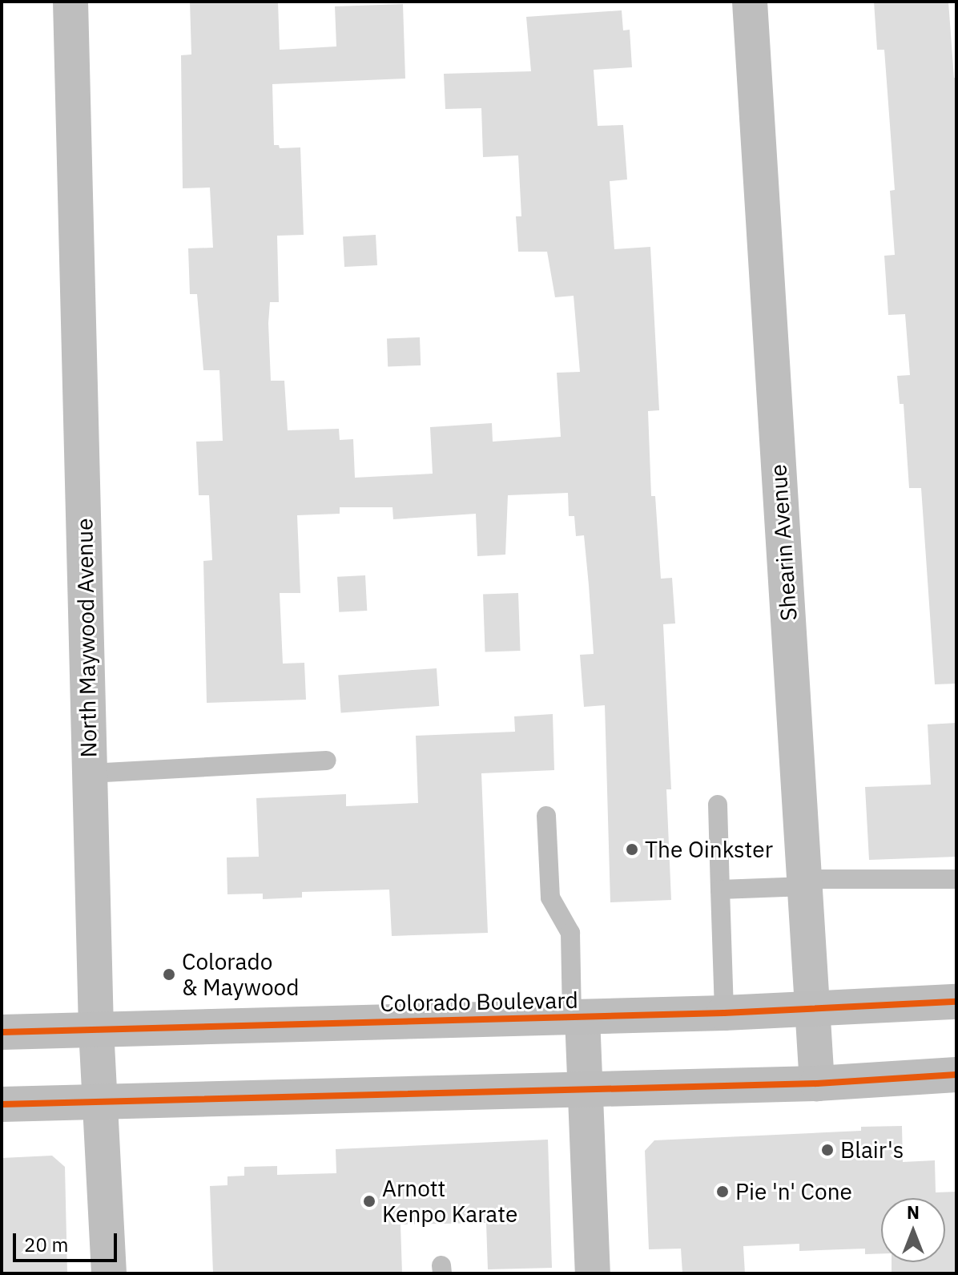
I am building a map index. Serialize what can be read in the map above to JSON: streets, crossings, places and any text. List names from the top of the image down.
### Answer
{
  "streets": {
    "main road": ["Colorado Boulevard"],
    "street": ["Shearin Avenue", "North Maywood Avenue"]
  },
  "crossings": [
    ["Shearin Avenue", "Colorado Boulevard"],
    ["North Maywood Avenue", "Colorado Boulevard"]
  ],
  "places": [
    "The Oinkster",
    "Colorado & Maywood",
    "Blair's",
    "Pie 'n' Cone",
    "Arnott Kenpo Karate"
  ],
  "scale_bar": "20 m",
  "north": "top"
}
